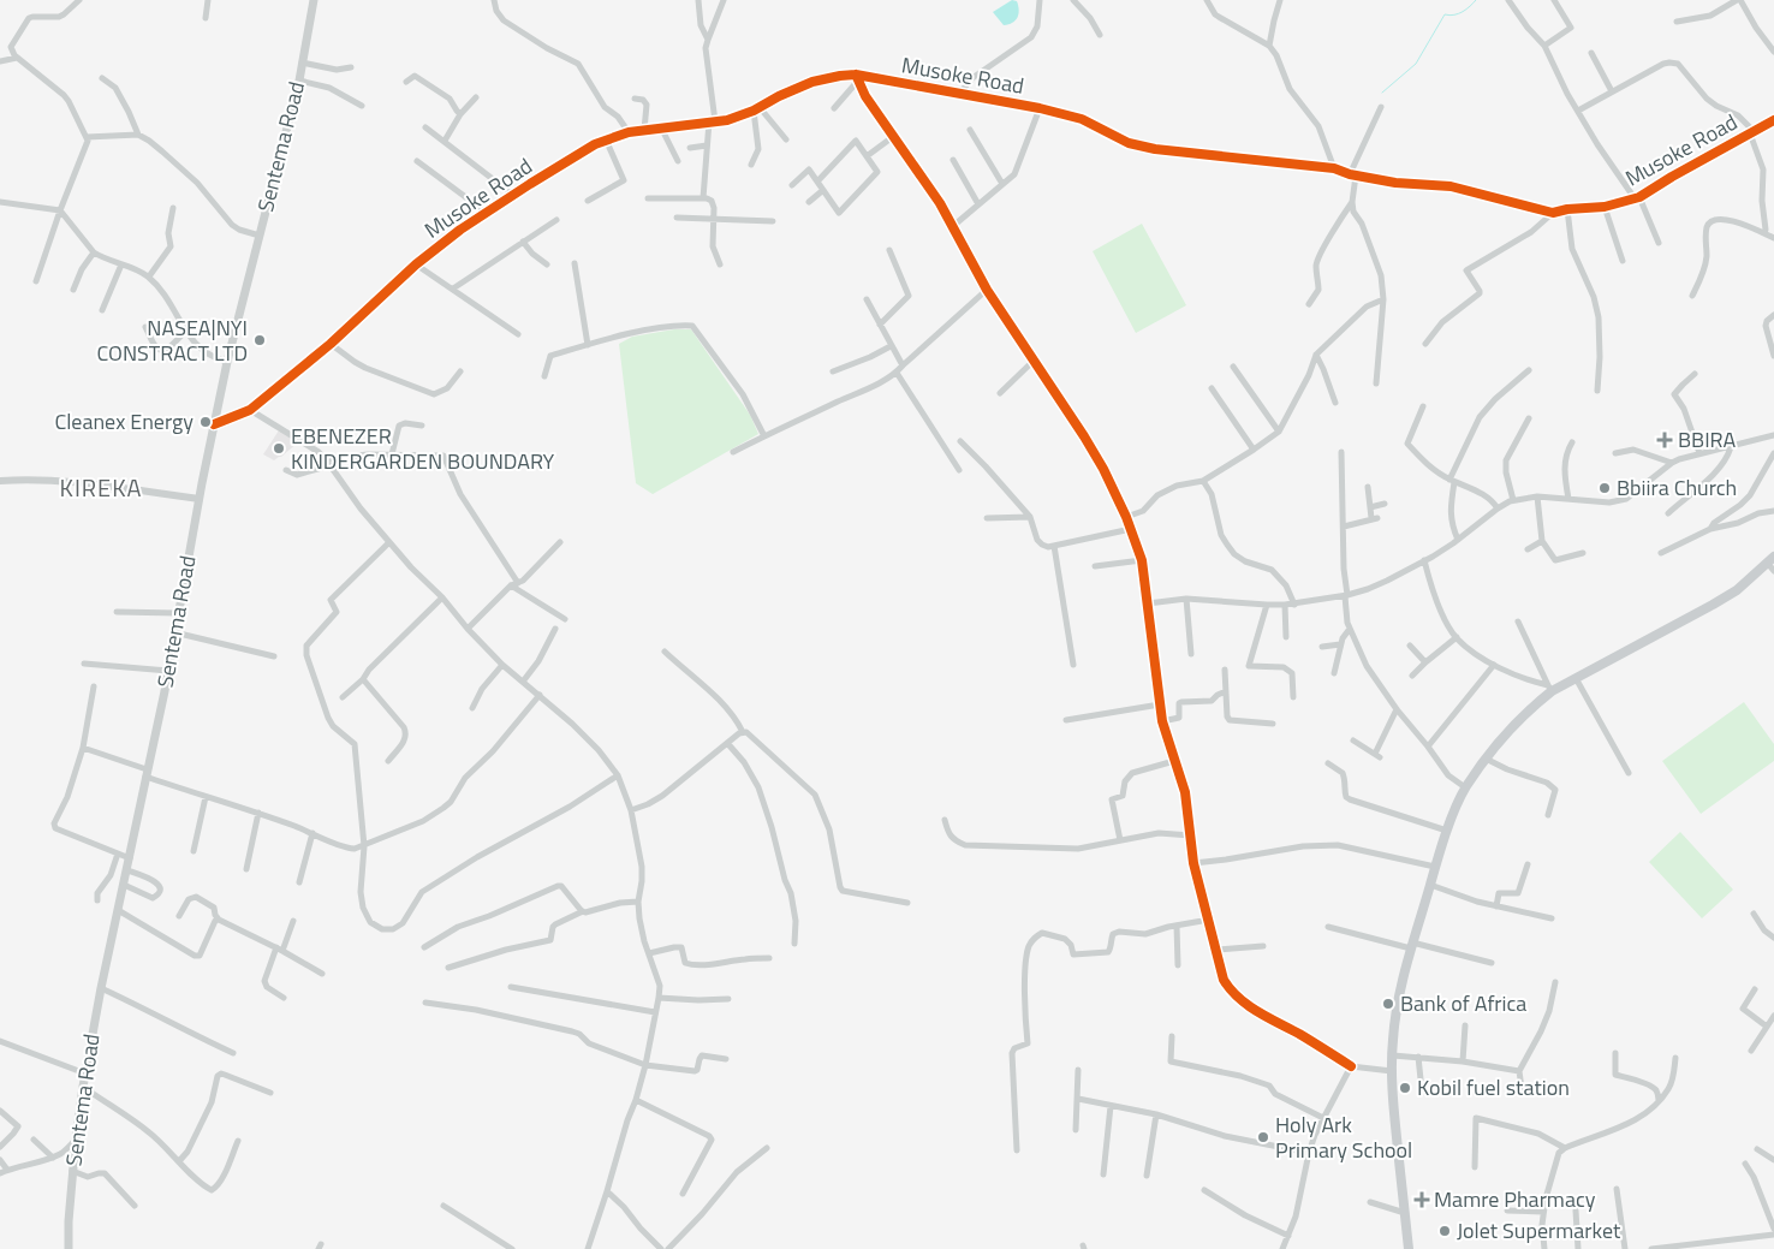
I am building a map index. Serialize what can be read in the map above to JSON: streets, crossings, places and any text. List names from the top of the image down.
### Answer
{
  "streets": {
    "main road": ["Sentema Road"],
    "street": ["Musoke Road"]
  },
  "crossings": [
    ["Musoke Road", "Sentema Road"]
  ],
  "districts": ["KIREKA"],
  "places": {
    "other": [
      "NASEA|NYI CONSTRACT LTD",
      "Cleanex Energy",
      "EBENEZER KINDERGARDEN BOUNDARY",
      "Bbiira Church",
      "Bank of Africa",
      "Kobil fuel station",
      "Holy Ark Primary School",
      "Jolet Supermarket"
    ],
    "health": ["BBIRA", "Mamre Pharmacy"]
  }
}
